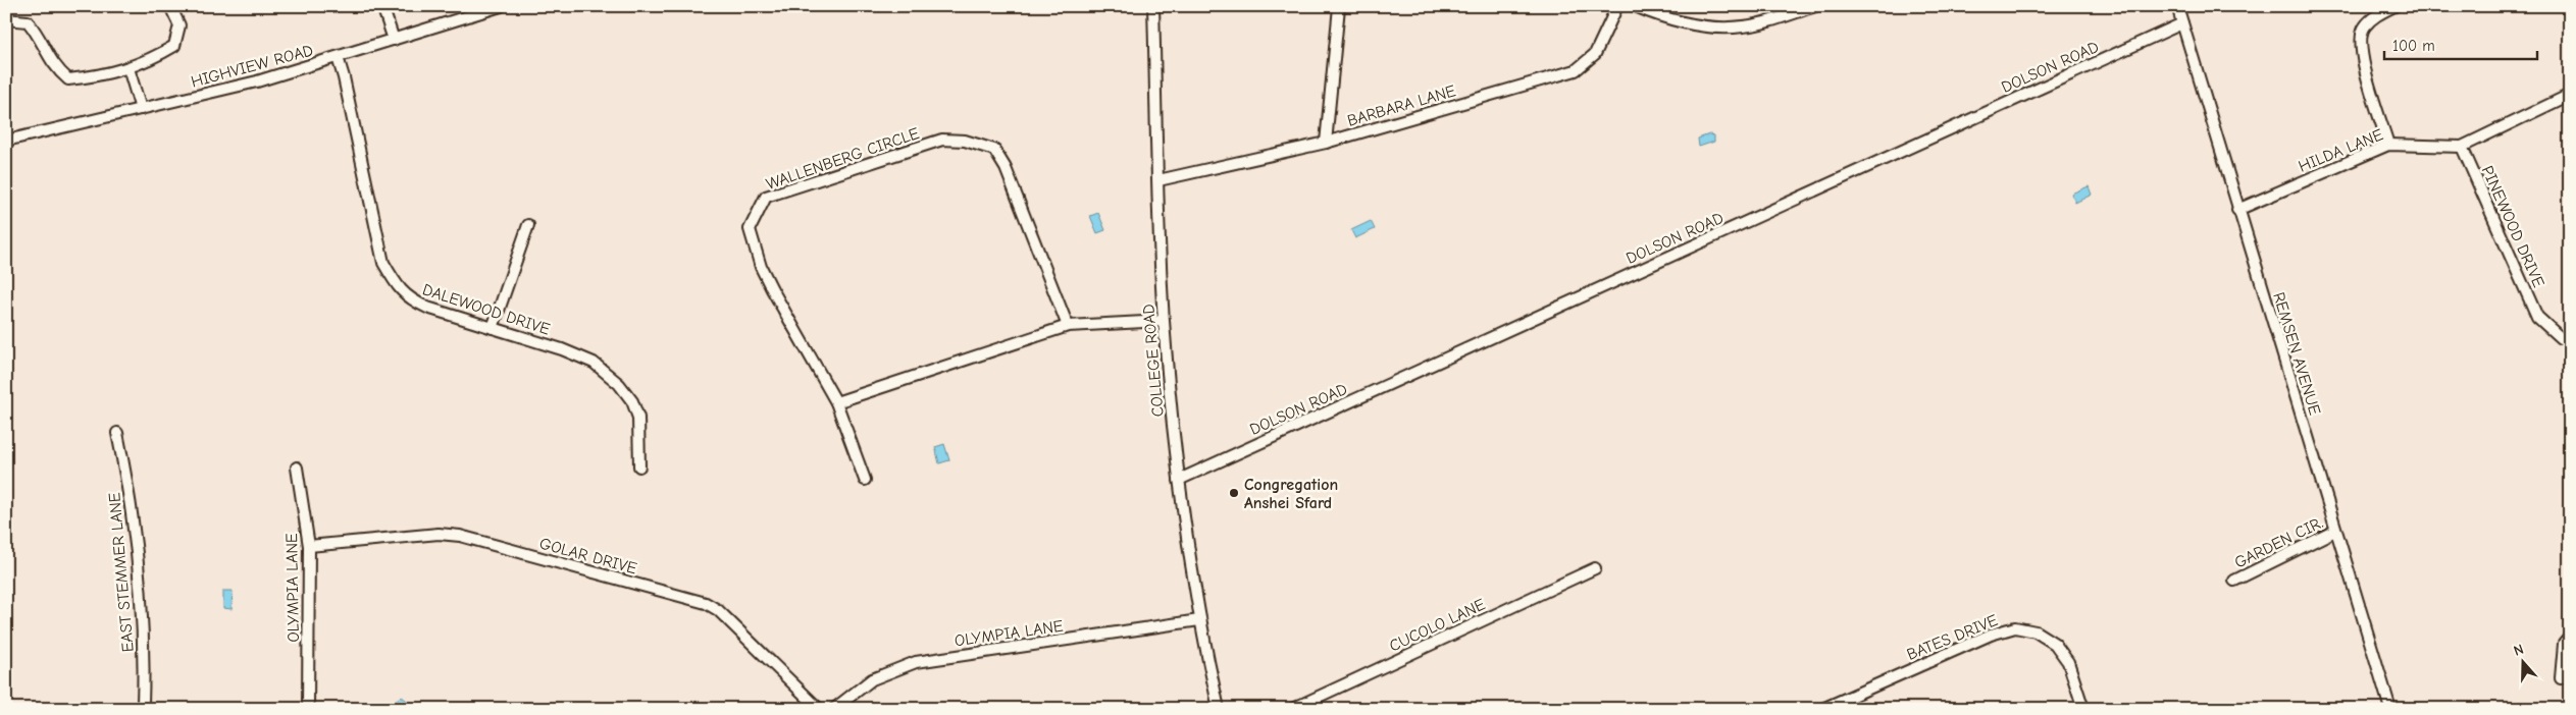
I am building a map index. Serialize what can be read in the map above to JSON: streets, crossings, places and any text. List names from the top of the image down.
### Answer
{
  "streets": {
    "street": [
      "HIGHVIEW ROAD",
      "DOLSON ROAD",
      "BARBARA LANE",
      "HILDA LANE",
      "WALLENBERG CIRCLE",
      "PINEWOOD DRIVE",
      "DALEWOOD DRIVE",
      "REMSEN AVENUE",
      "COLLEGE ROAD",
      "GARDEN CIR.",
      "GOLAR DRIVE",
      "EAST STEMMER LANE",
      "OLYMPIA LANE",
      "CUCOLO LANE",
      "BATES DRIVE"
    ]
  },
  "crossings": [
    ["HIGHVIEW ROAD", "DALEWOOD DRIVE"],
    ["DOLSON ROAD", "REMSEN AVENUE"],
    ["DOLSON ROAD", "COLLEGE ROAD"],
    ["BARBARA LANE", "COLLEGE ROAD"],
    ["HILDA LANE", "PINEWOOD DRIVE"],
    ["HILDA LANE", "REMSEN AVENUE"],
    ["REMSEN AVENUE", "GARDEN CIR."],
    ["COLLEGE ROAD", "OLYMPIA LANE"],
    ["GOLAR DRIVE", "OLYMPIA LANE"]
  ],
  "places": ["Congregation Anshei Sfard"],
  "scale_bar": "100 m",
  "north": "top"
}
